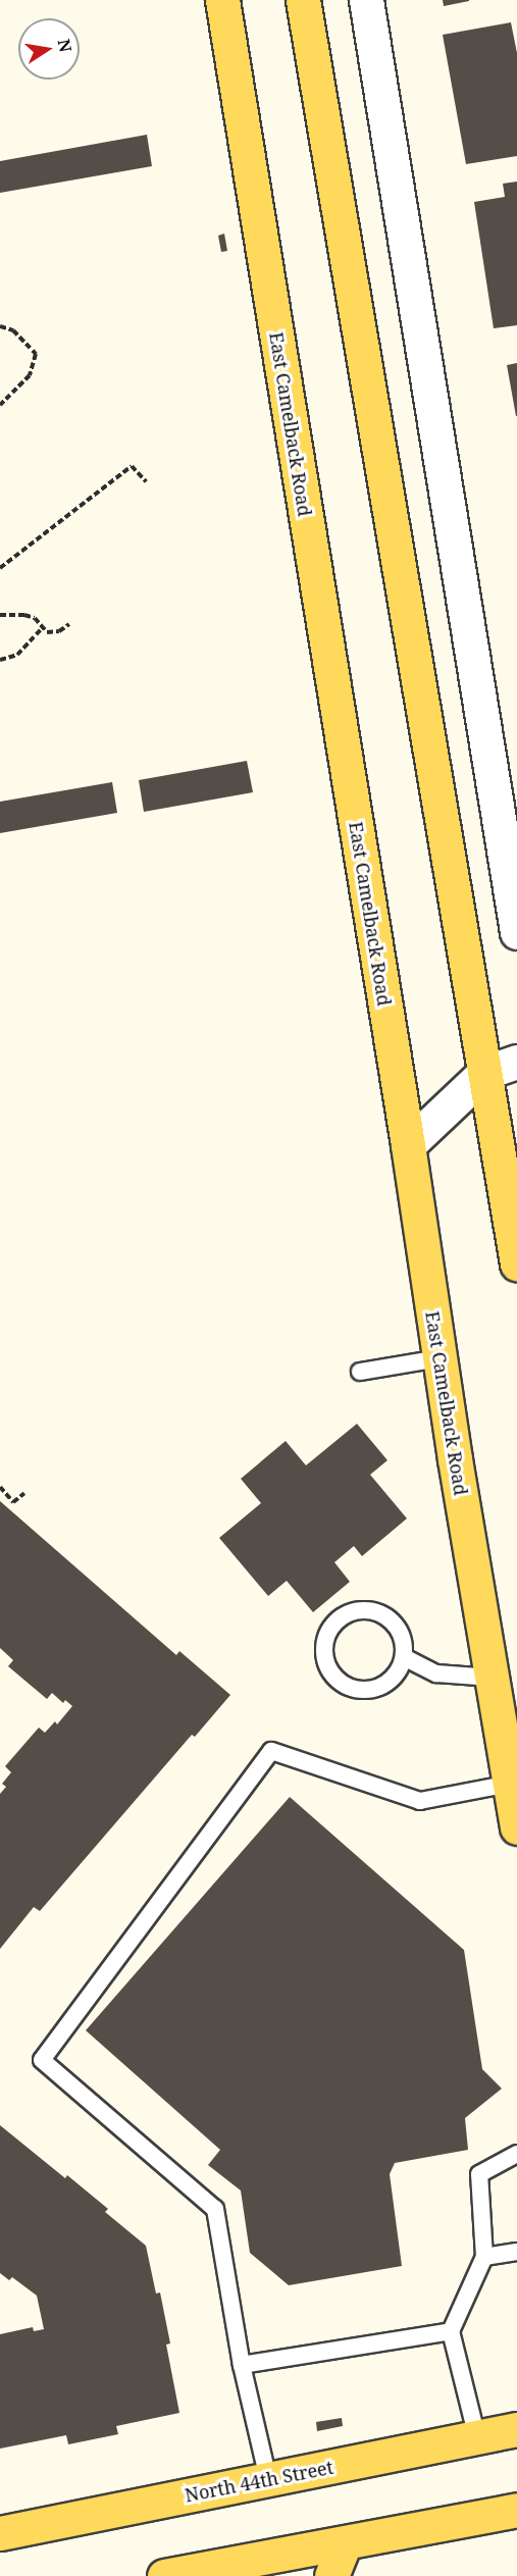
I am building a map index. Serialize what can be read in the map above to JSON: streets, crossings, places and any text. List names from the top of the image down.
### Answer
{
  "streets": {
    "main road": ["East Camelback Road", "North 44th Street"]
  },
  "north": "right"
}
